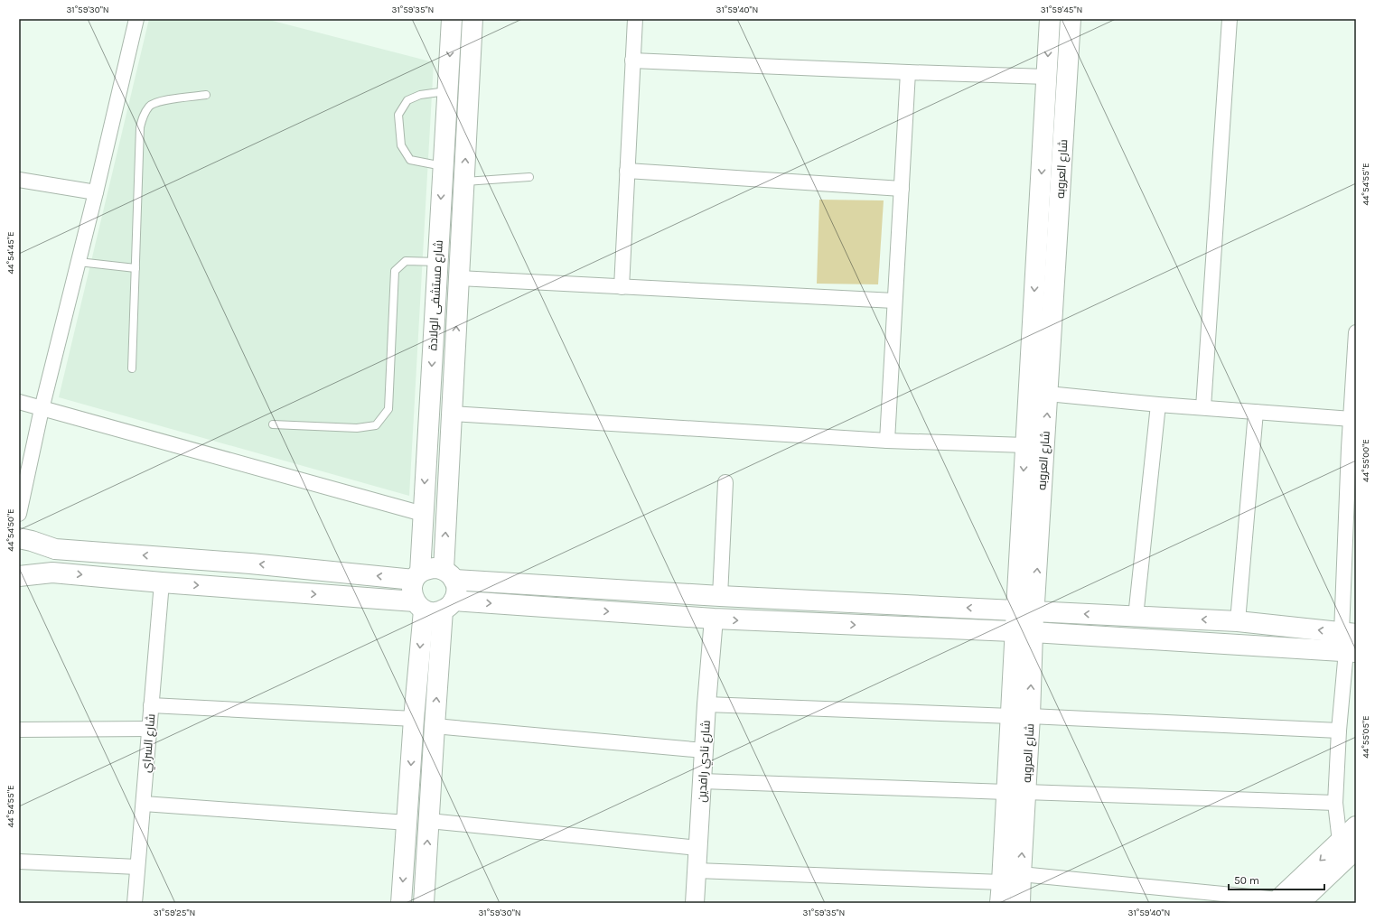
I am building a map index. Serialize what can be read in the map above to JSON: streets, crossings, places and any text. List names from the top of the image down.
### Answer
{
  "streets": {
    "main road": ["شارع العروبه", "شارع مستشفى الولادة"],
    "street": ["شارع السراي", "شارع نادي رافدين"]
  },
  "scale_bar": "50 m",
  "coordinates": [
    "31°59'30\"N",
    "31°59'35\"N",
    "31°59'40\"N",
    "31°59'45\"N",
    "44°54'55\"E",
    "44°54'45\"E",
    "44°55'00\"E",
    "44°54'50\"E",
    "44°55'05\"E",
    "31°59'25\"N"
  ]
}
